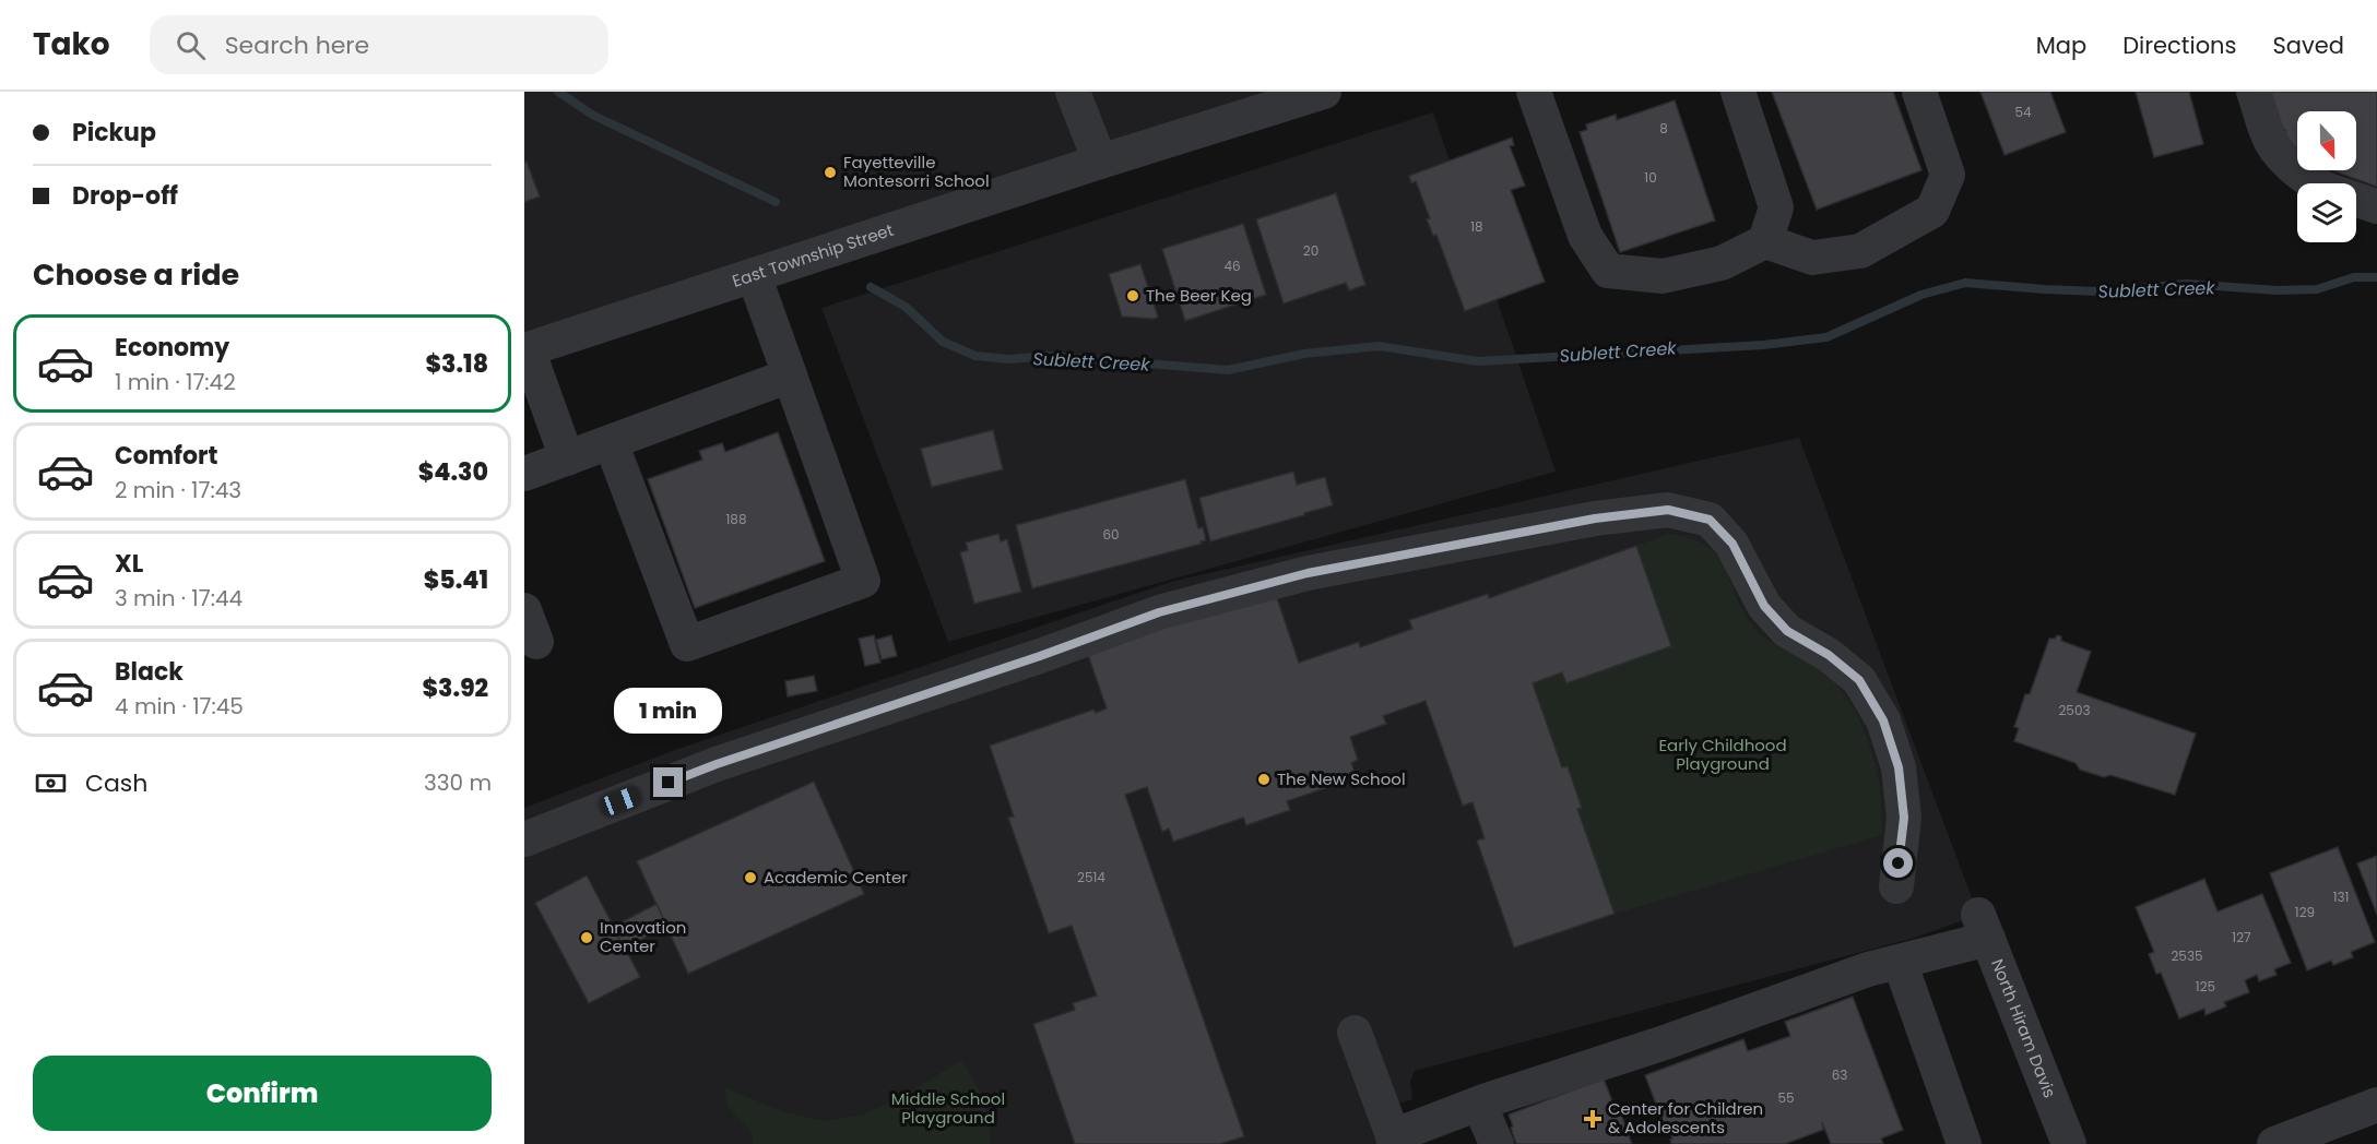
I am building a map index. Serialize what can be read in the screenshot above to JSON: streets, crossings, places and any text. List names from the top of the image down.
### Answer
{
  "streets": {
    "street": ["East Township Street", "North Hiram Davis"]
  },
  "water": ["Sublett Creek"],
  "parks": ["Early Childhood Playground", "Middle School Playground"],
  "places": {
    "other": [
      "Fayetteville Montesorri School",
      "The Beer Keg",
      "The New School",
      "Academic Center",
      "Innovation Center"
    ],
    "health": ["Center for Children & Adolescents"]
  },
  "house_numbers": [
    "54",
    "8",
    "10",
    "18",
    "20",
    "46",
    "188",
    "60",
    "2503",
    "2514",
    "131",
    "129",
    "127",
    "2535",
    "125",
    "63",
    "55"
  ],
  "north": "bottom",
  "page": {
    "header": "Tako",
    "search": "Search here",
    "nav": ["Map", "Directions", "Saved"],
    "banner": ["Pickup", "Drop-off"],
    "heading": "Choose a ride",
    "list": [
      {
        "name": "Economy",
        "note": "1 min · 17:42",
        "value": "$3.18"
      },
      {
        "name": "Comfort",
        "note": "2 min · 17:43",
        "value": "$4.30"
      },
      {
        "name": "XL",
        "note": "3 min · 17:44",
        "value": "$5.41"
      },
      {
        "name": "Black",
        "note": "4 min · 17:45",
        "value": "$3.92"
      }
    ],
    "bubble": "1 min",
    "pay": ["Cash", "330 m"],
    "buttons": "Confirm"
  }
}
